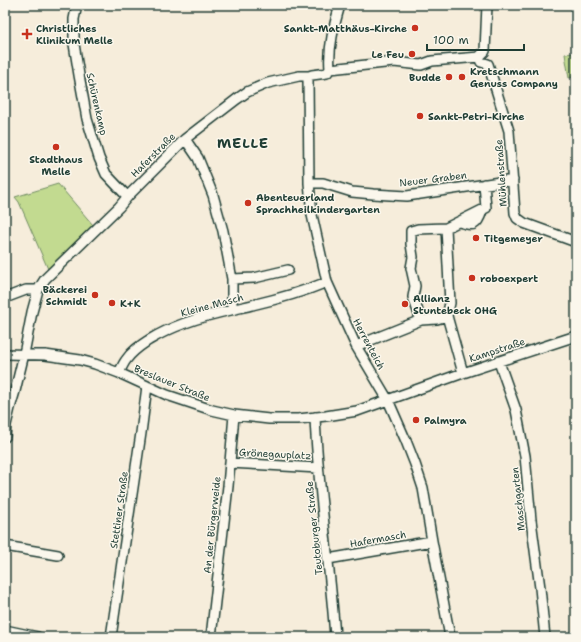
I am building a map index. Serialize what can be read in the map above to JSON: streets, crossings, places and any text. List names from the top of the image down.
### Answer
{
  "streets": {
    "street": [
      "Schürenkamp",
      "Haferstraße",
      "Mühlenstraße",
      "Neuer Graben",
      "Kleine Masch",
      "Herrenteich",
      "Kampstraße",
      "Breslauer Straße",
      "Grönegauplatz",
      "Maschgarten",
      "Stettiner Straße",
      "An der Bürgerweide",
      "Teutoburger Straße",
      "Hafermasch"
    ]
  },
  "crossings": [
    ["Schürenkamp", "Haferstraße"],
    ["Haferstraße", "Herrenteich"],
    ["Haferstraße", "Breslauer Straße"],
    ["Mühlenstraße", "Neuer Graben"],
    ["Neuer Graben", "Herrenteich"],
    ["Kleine Masch", "Herrenteich"],
    ["Kleine Masch", "Breslauer Straße"],
    ["Herrenteich", "Breslauer Straße"],
    ["Herrenteich", "Hafermasch"],
    ["Kampstraße", "Breslauer Straße"],
    ["Kampstraße", "Maschgarten"],
    ["Breslauer Straße", "Stettiner Straße"],
    ["Breslauer Straße", "An der Bürgerweide"],
    ["Breslauer Straße", "Teutoburger Straße"],
    ["Grönegauplatz", "An der Bürgerweide"],
    ["Grönegauplatz", "Teutoburger Straße"],
    ["Teutoburger Straße", "Hafermasch"]
  ],
  "districts": ["MELLE"],
  "places": {
    "other": [
      "Sankt-Matthäus-Kirche",
      "Le Feu",
      "Budde",
      "Kretschmann Genuss Company",
      "Sankt-Petri-Kirche",
      "Stadthaus Melle",
      "Abenteuerland Sprachheilkindergarten",
      "Titgemeyer",
      "roboexpert",
      "Bäckerei Schmidt",
      "K+K",
      "Allianz Stuntebeck OHG",
      "Palmyra"
    ],
    "health": ["Christliches Klinikum Melle"]
  },
  "scale_bar": "100 m"
}
